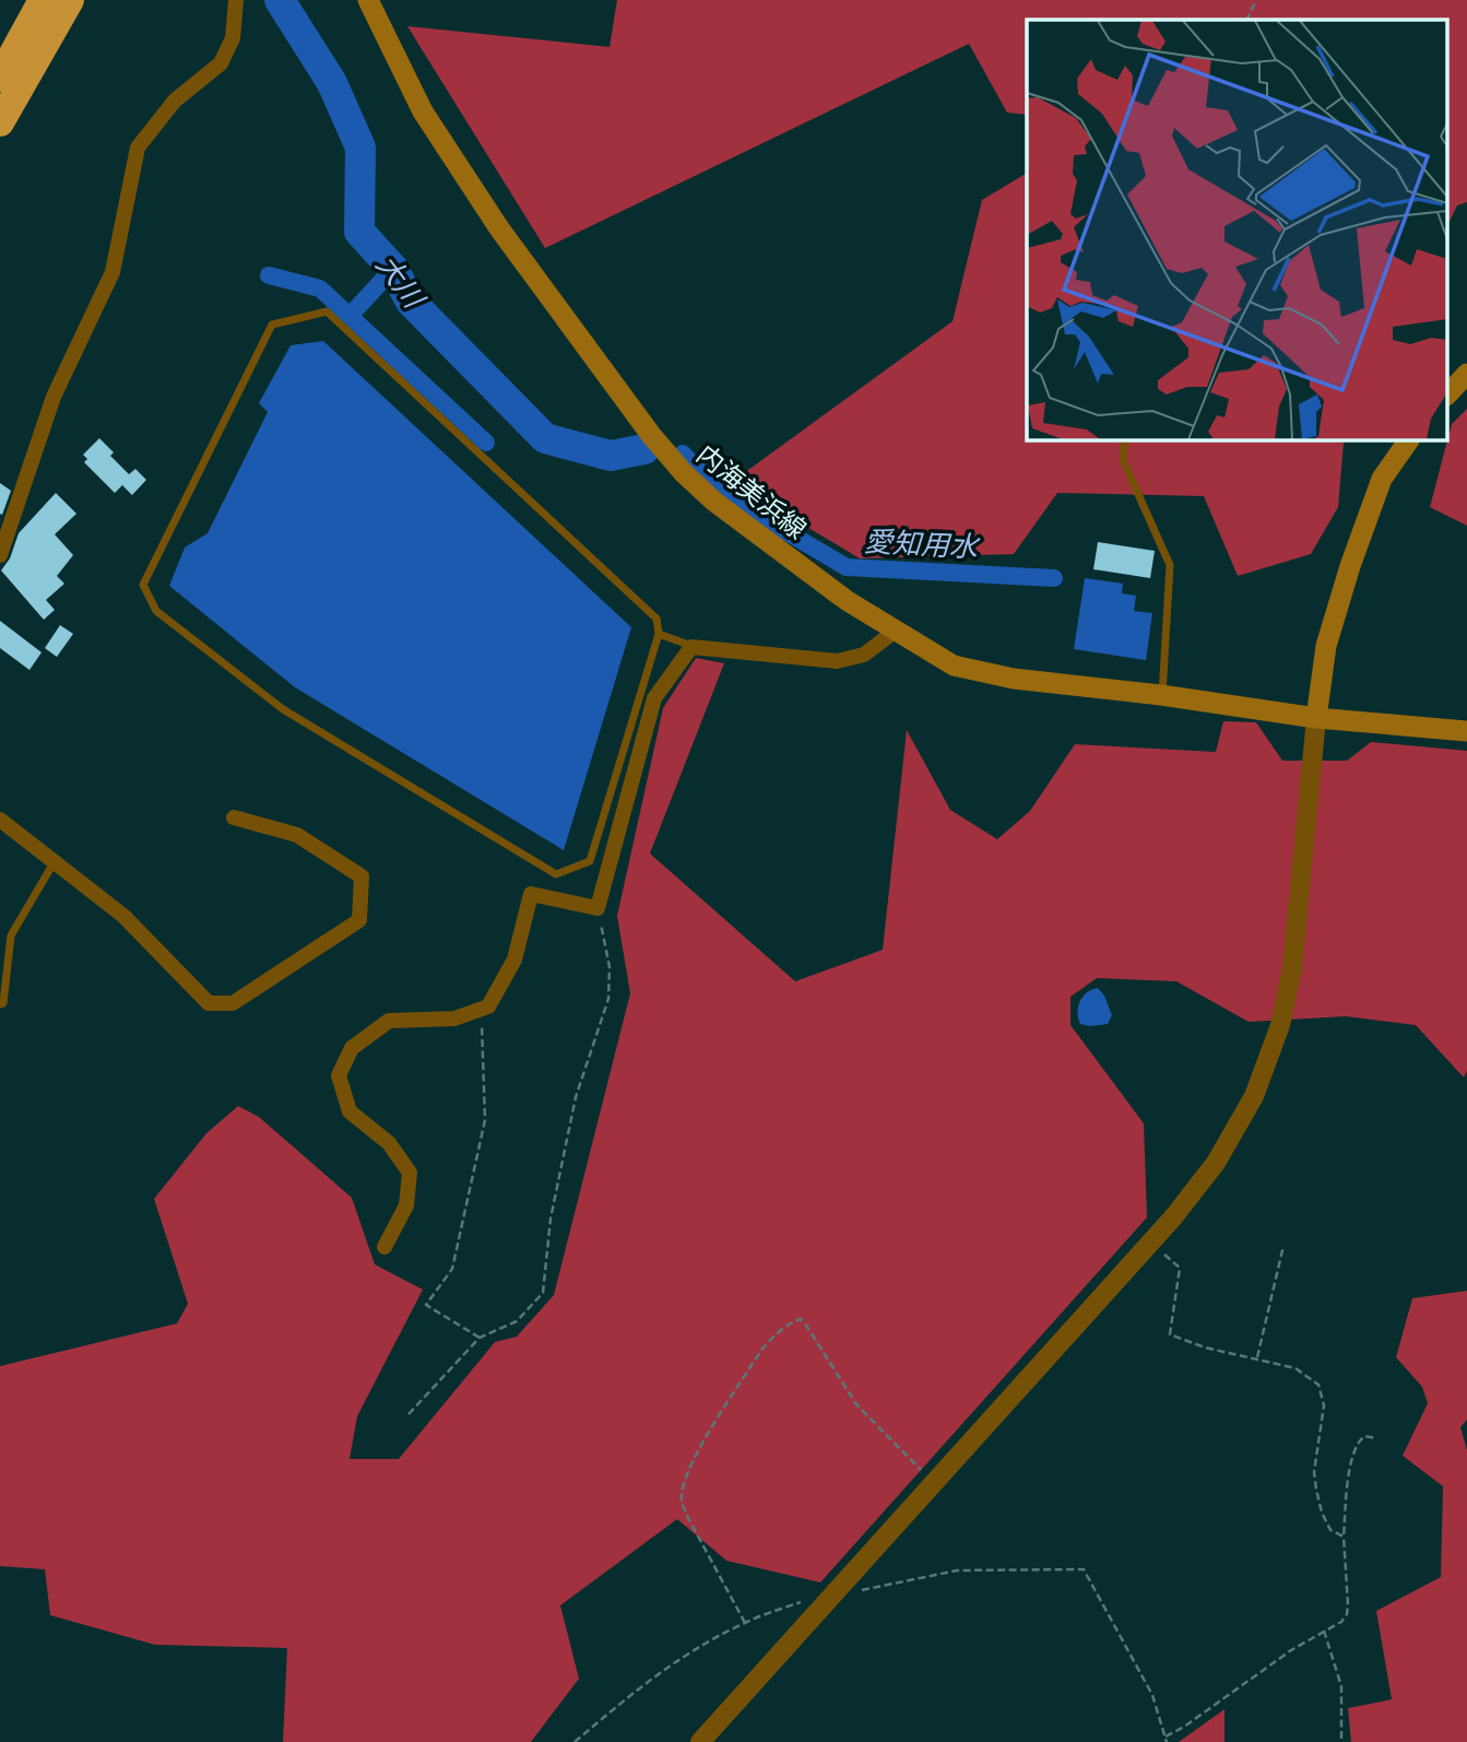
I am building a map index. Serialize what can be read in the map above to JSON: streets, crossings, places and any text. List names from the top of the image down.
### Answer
{
  "streets": {
    "main road": ["内海美浜線"]
  },
  "water": ["大川", "愛知用水"]
}
